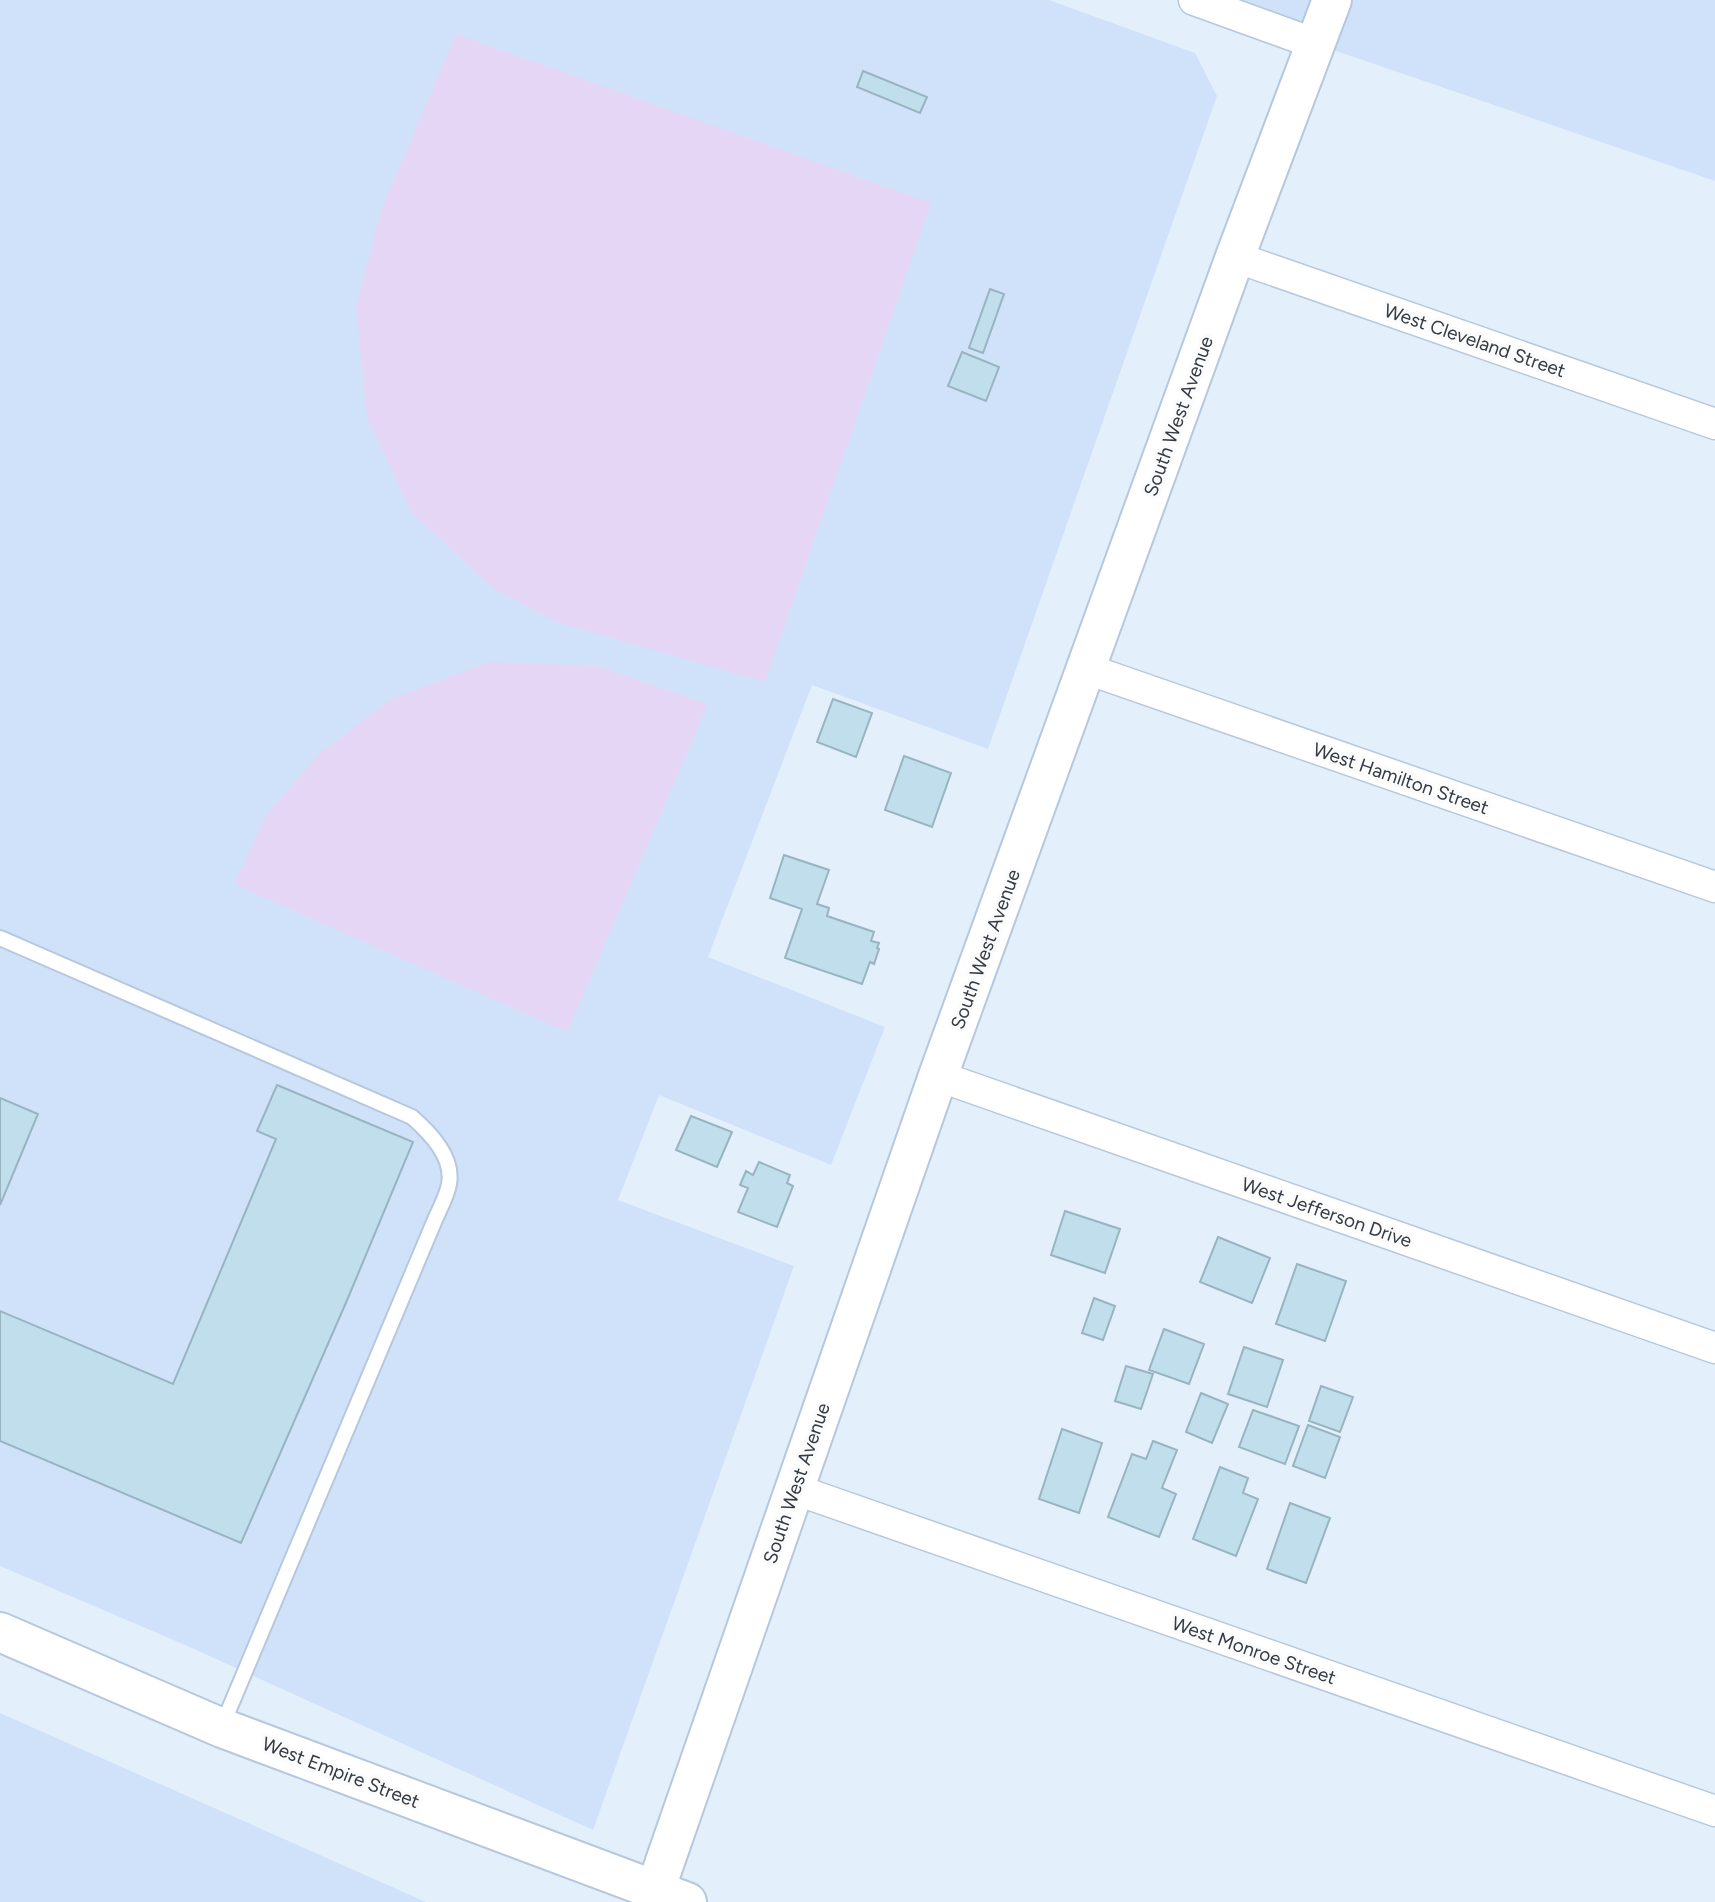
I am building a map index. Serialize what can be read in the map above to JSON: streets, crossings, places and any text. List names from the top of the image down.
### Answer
{
  "streets": {
    "main road": ["South West Avenue", "West Empire Street"],
    "street": [
      "West Cleveland Street",
      "West Hamilton Street",
      "West Jefferson Drive",
      "West Monroe Street"
    ]
  },
  "crossings": [
    ["West Cleveland Street", "South West Avenue"],
    ["South West Avenue", "West Hamilton Street"],
    ["South West Avenue", "West Jefferson Drive"],
    ["South West Avenue", "West Monroe Street"],
    ["South West Avenue", "West Empire Street"]
  ]
}
